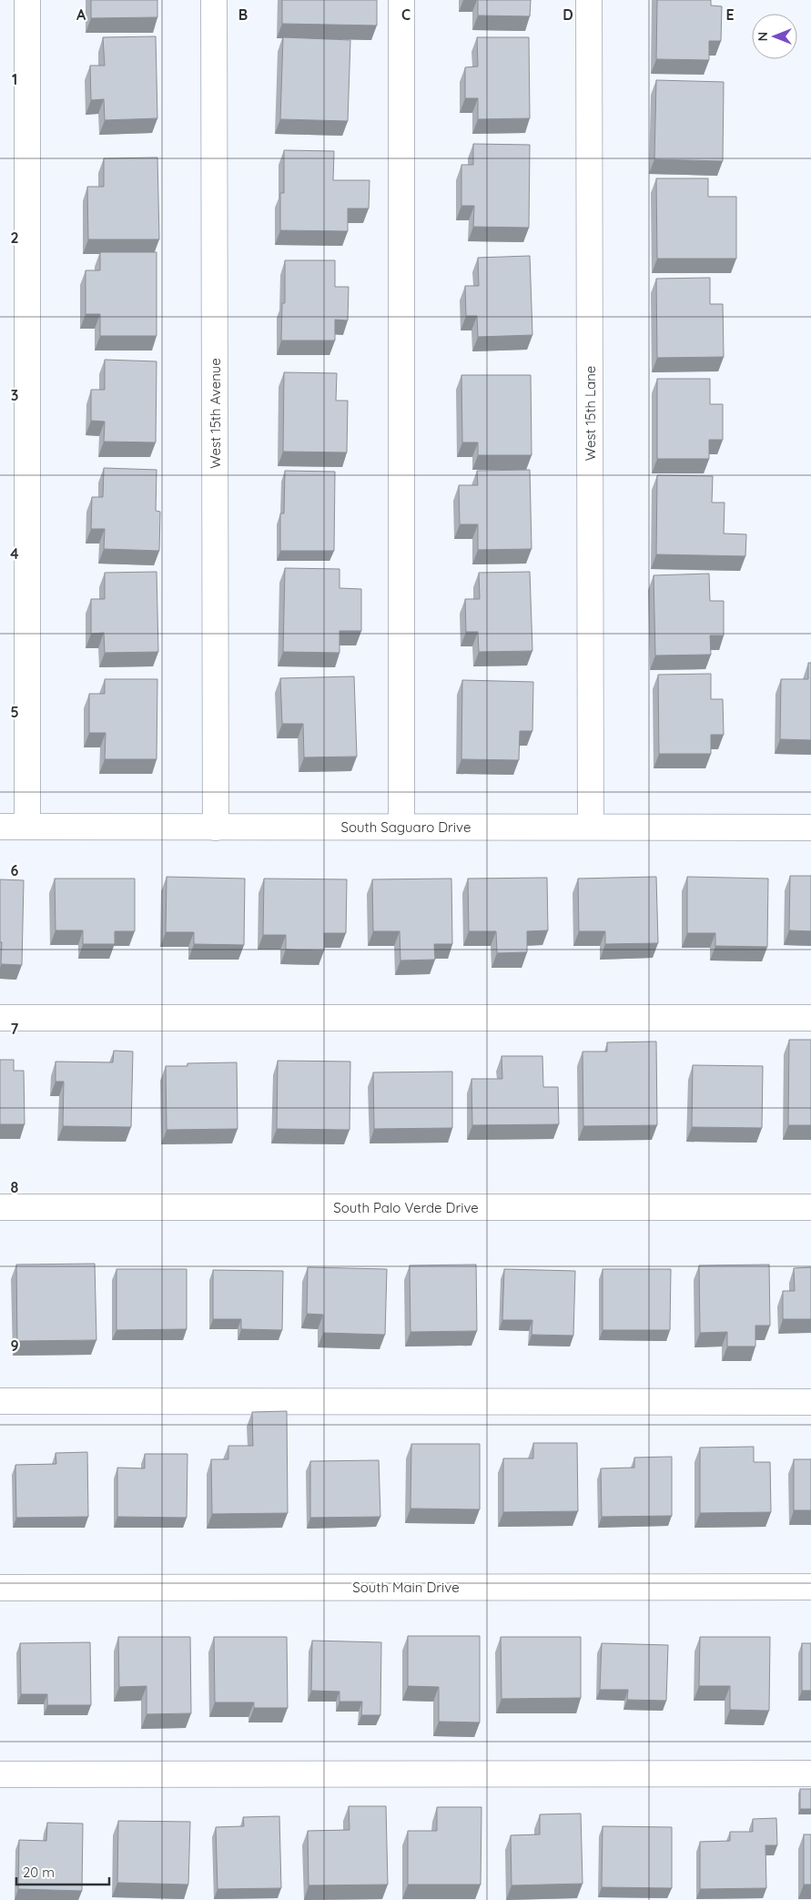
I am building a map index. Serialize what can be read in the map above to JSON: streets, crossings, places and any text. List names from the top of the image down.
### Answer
{
  "streets": {
    "street": [
      "West 15th Avenue",
      "West 15th Lane",
      "South Saguaro Drive",
      "South Palo Verde Drive",
      "South Main Drive"
    ]
  },
  "crossings": [
    ["West 15th Avenue", "South Saguaro Drive"],
    ["West 15th Lane", "South Saguaro Drive"]
  ],
  "scale_bar": "20 m",
  "north": "left",
  "grid": {
    "columns": [
      "A",
      "B",
      "C",
      "D",
      "E"
    ],
    "rows": [
      "1",
      "2",
      "3",
      "4",
      "5",
      "6",
      "7",
      "8",
      "9"
    ]
  }
}
